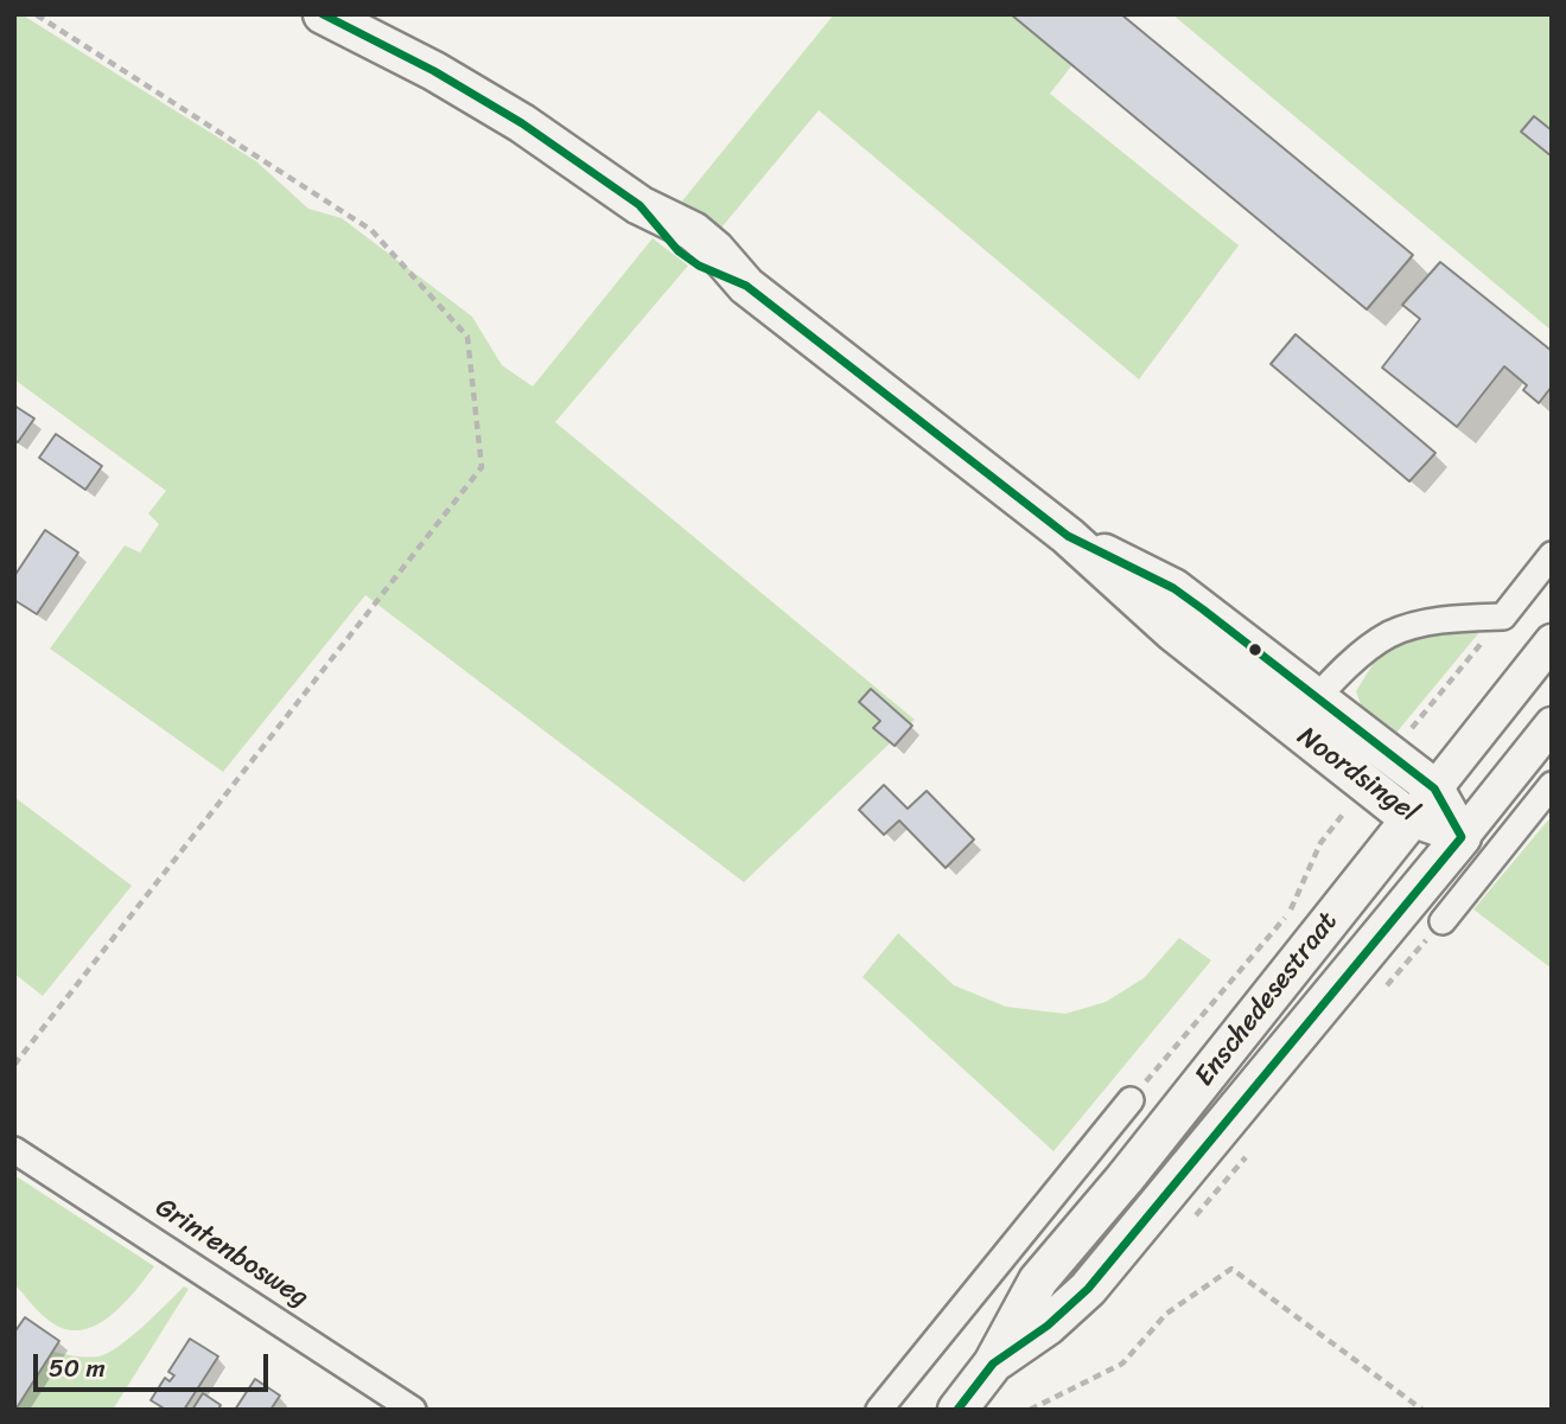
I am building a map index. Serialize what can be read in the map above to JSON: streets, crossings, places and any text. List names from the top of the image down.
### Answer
{
  "streets": {
    "main road": ["Noordsingel", "Enschedesestraat"],
    "street": ["Grintenbosweg"]
  },
  "crossings": [
    ["Noordsingel", "Enschedesestraat"]
  ],
  "scale_bar": "50 m"
}
